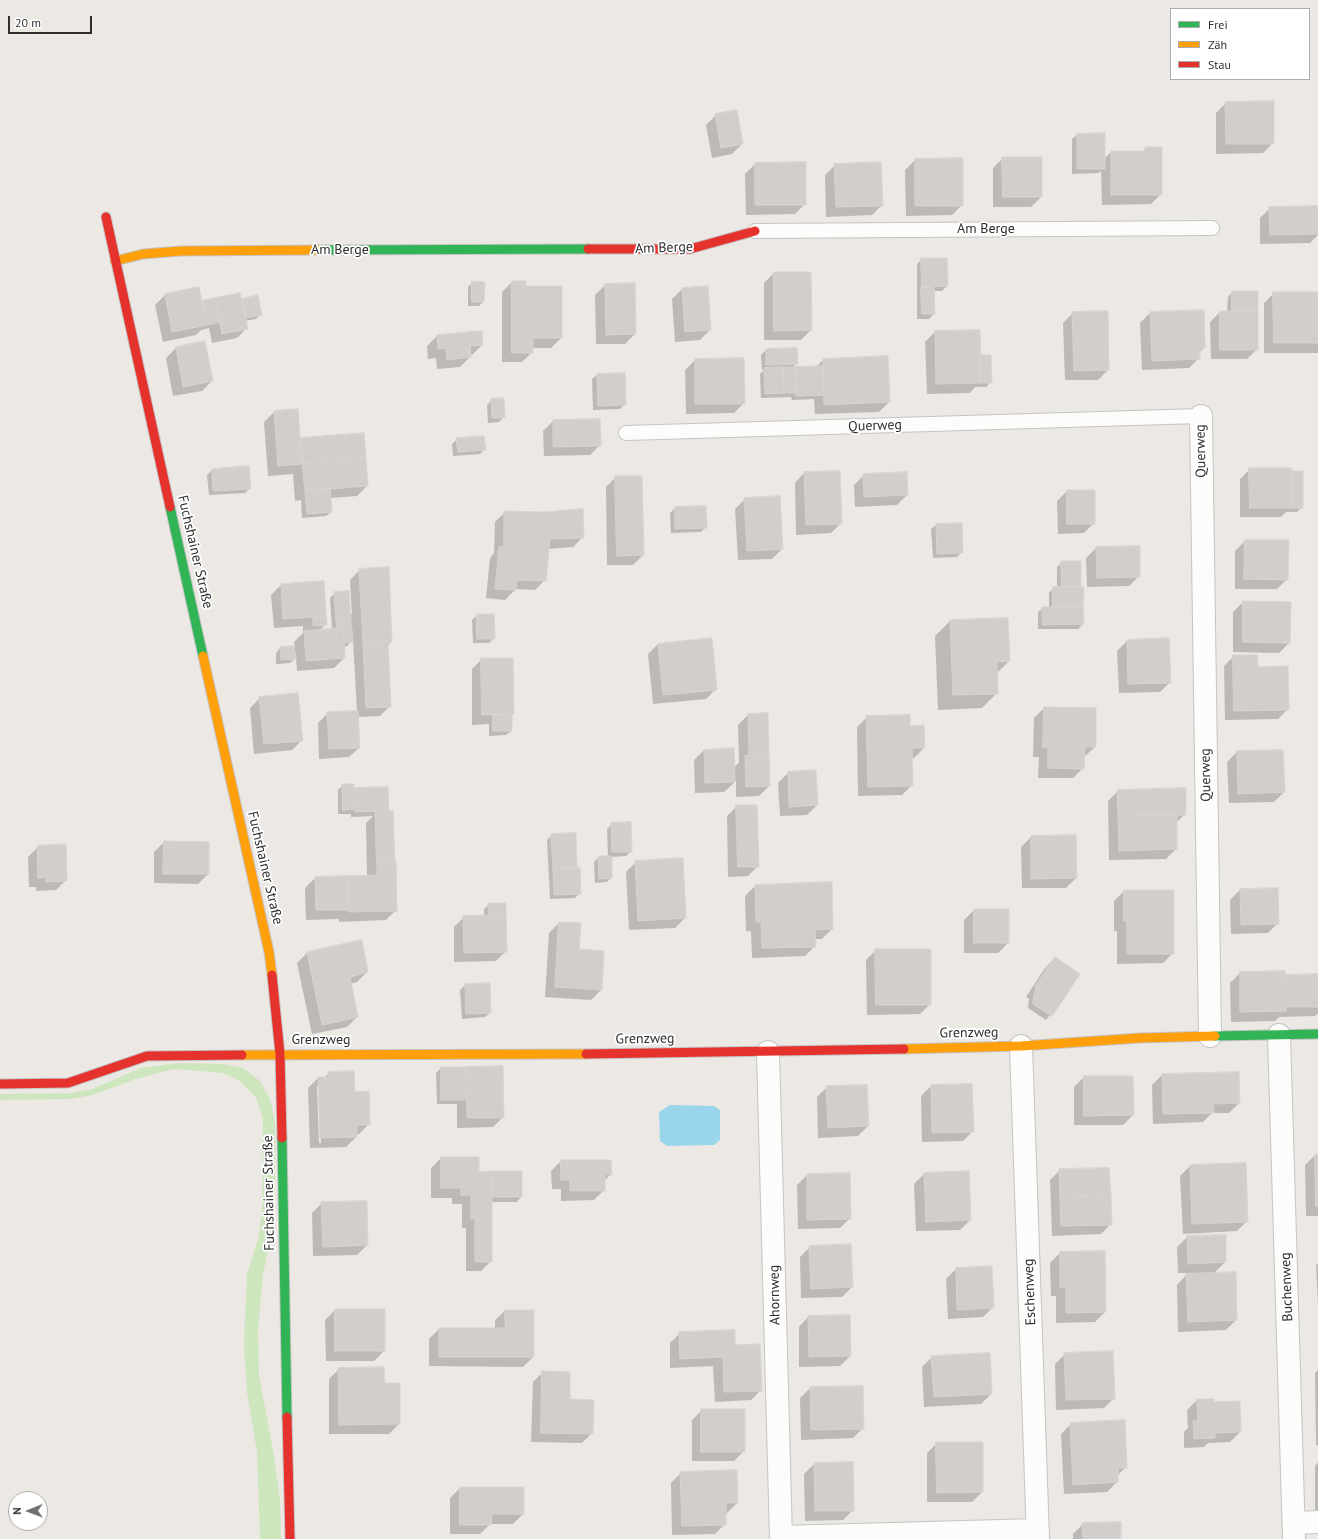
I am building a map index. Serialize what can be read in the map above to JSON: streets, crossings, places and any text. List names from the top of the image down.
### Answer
{
  "streets": {
    "street": [
      "Am Berge",
      "Querweg",
      "Fuchshainer Straße",
      "Grenzweg",
      "Buchenweg",
      "Eschenweg",
      "Ahornweg"
    ]
  },
  "crossings": [
    ["Am Berge", "Fuchshainer Straße"],
    ["Querweg", "Grenzweg"],
    ["Fuchshainer Straße", "Grenzweg"],
    ["Grenzweg", "Buchenweg"],
    ["Grenzweg", "Eschenweg"],
    ["Grenzweg", "Ahornweg"]
  ],
  "legend": ["Frei", "Zäh", "Stau"],
  "scale_bar": "20 m",
  "north": "left"
}
